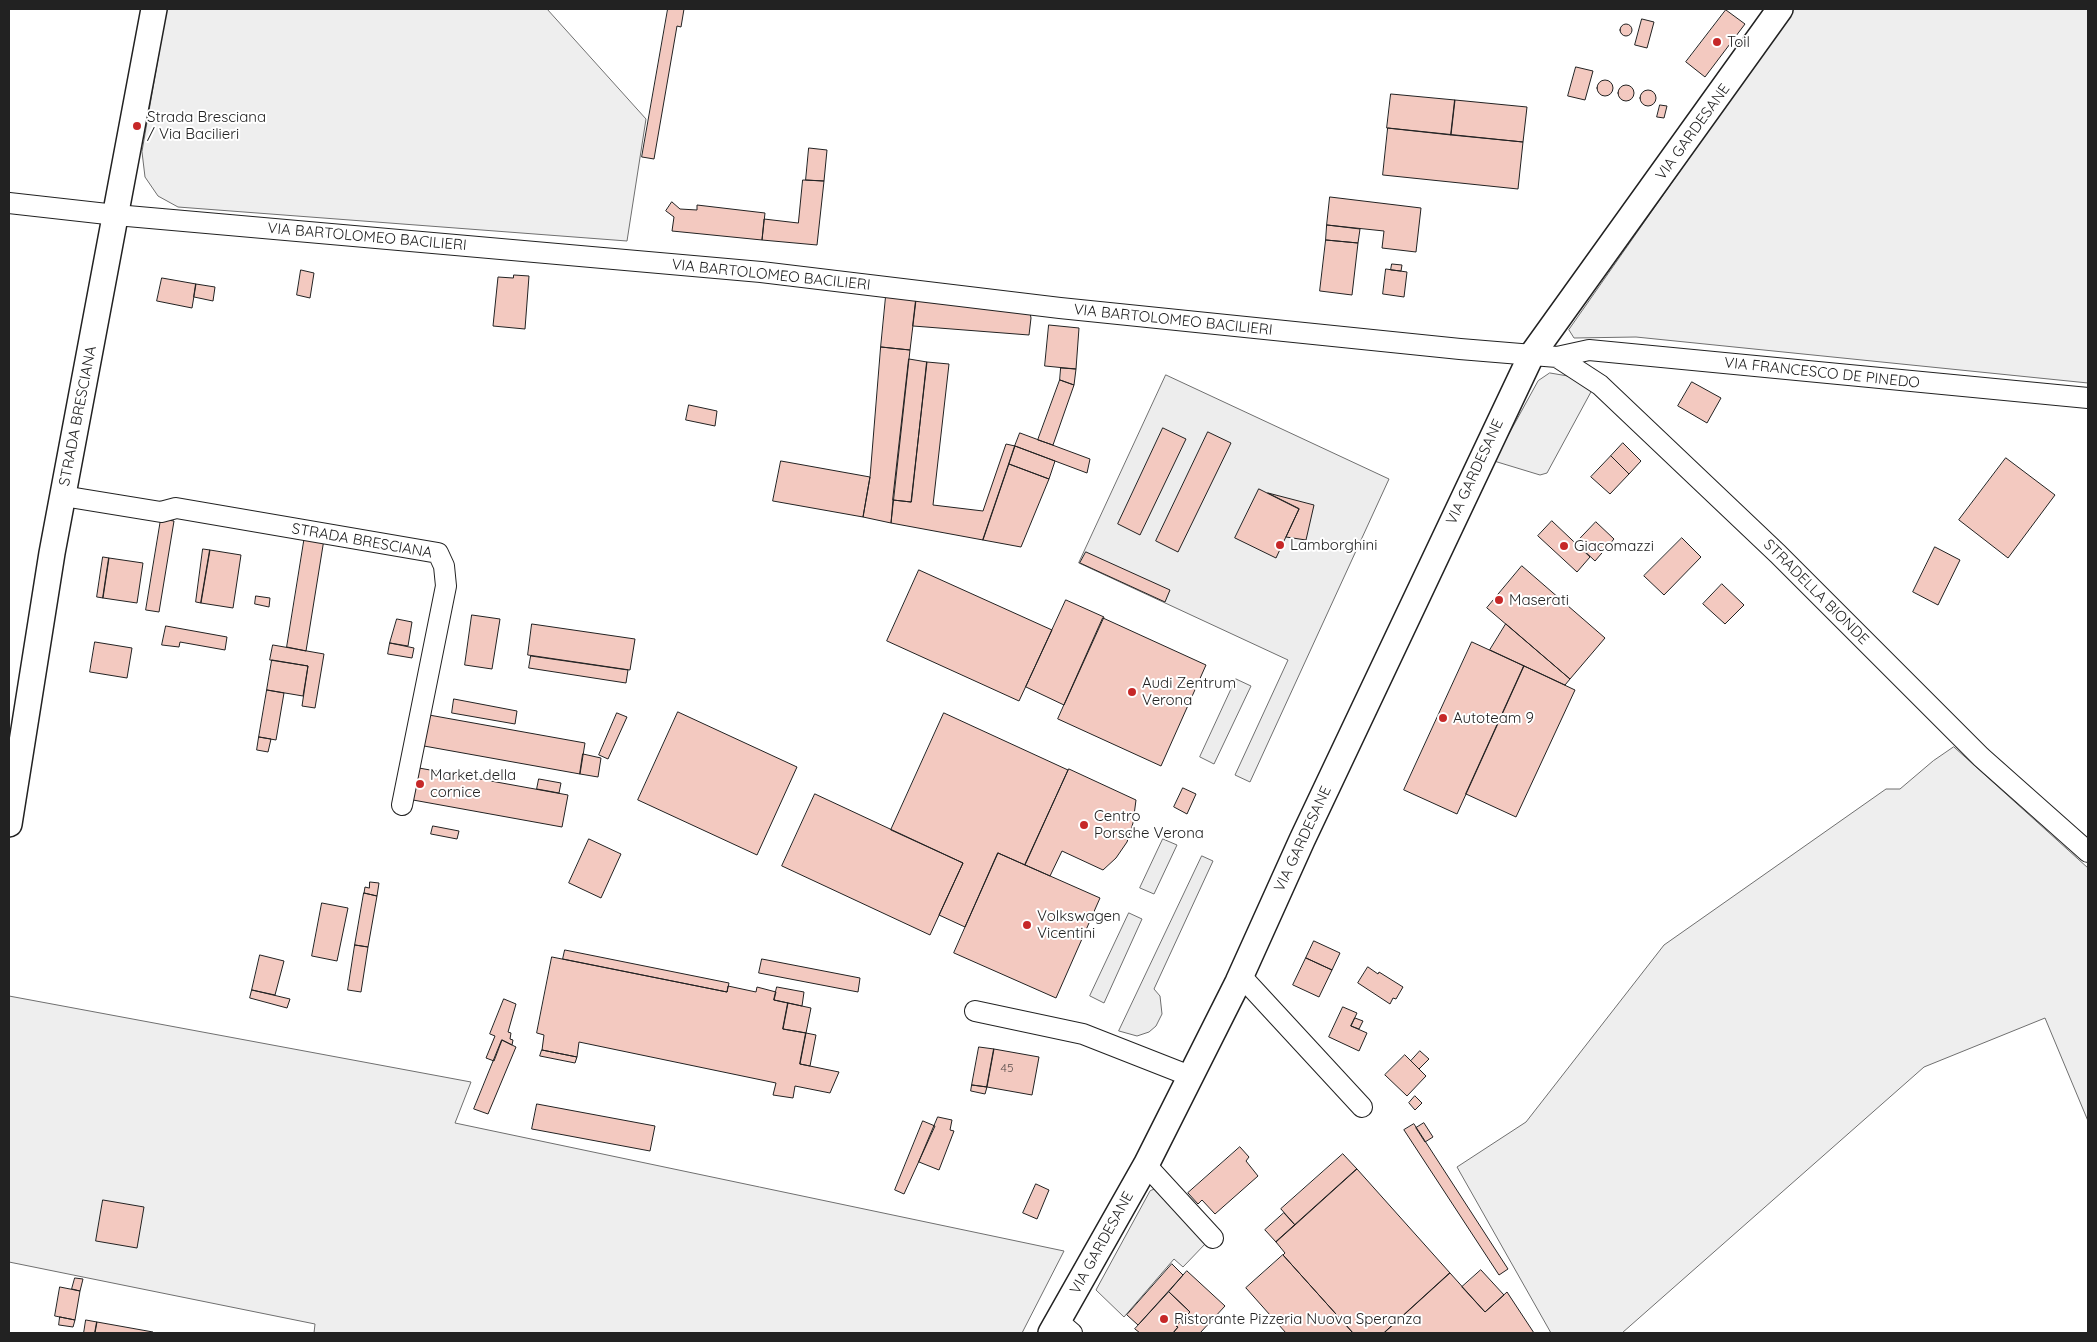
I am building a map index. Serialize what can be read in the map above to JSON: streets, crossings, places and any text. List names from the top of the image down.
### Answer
{
  "streets": {
    "main road": ["VIA GARDESANE", "STRADA BRESCIANA"],
    "street": ["VIA BARTOLOMEO BACILIERI", "VIA FRANCESCO DE PINEDO", "STRADELLA BIONDE"]
  },
  "crossings": [
    ["VIA GARDESANE", "VIA BARTOLOMEO BACILIERI"],
    ["VIA BARTOLOMEO BACILIERI", "STRADA BRESCIANA"],
    ["VIA FRANCESCO DE PINEDO", "STRADELLA BIONDE"]
  ],
  "places": [
    "Toil",
    "Strada Bresciana / Via Bacilieri",
    "Lamborghini",
    "Giacomazzi",
    "Maserati",
    "Audi Zentrum Verona",
    "Autoteam 9",
    "Market della cornice",
    "Centro Porsche Verona",
    "Volkswagen Vicentini",
    "Ristorante Pizzeria Nuova Speranza"
  ],
  "house_numbers": ["45"]
}
